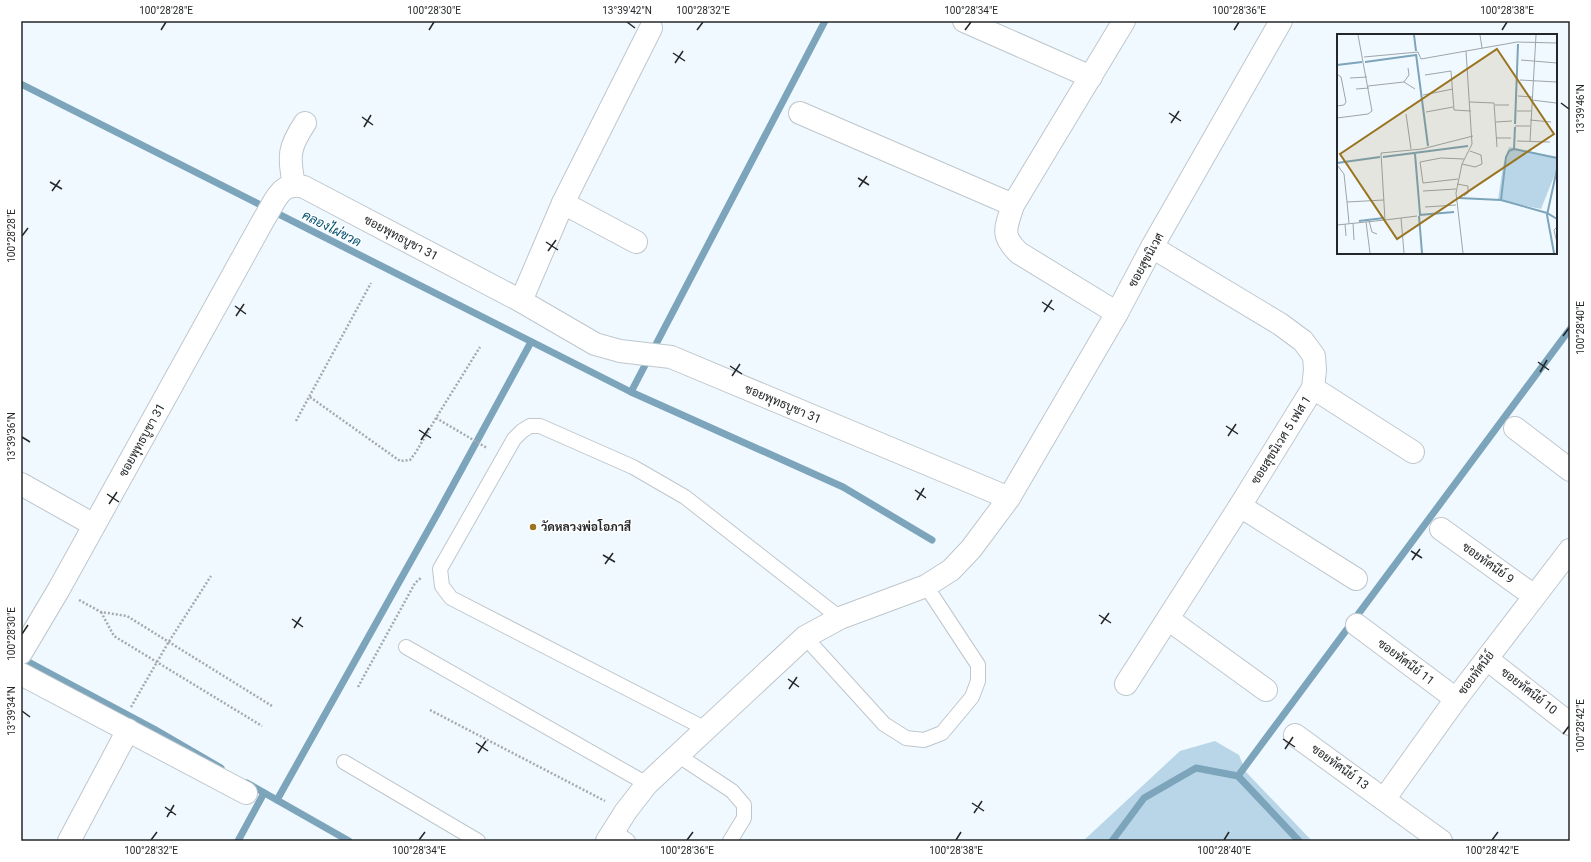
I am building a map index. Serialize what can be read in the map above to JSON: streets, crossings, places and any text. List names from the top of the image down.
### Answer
{
  "streets": {
    "street": [
      "ซอยพุทธบูชา 31",
      "ซอยสุขนิเวศ",
      "ซอยสุขนิเวศ 5 เฟส 1",
      "ซอยทัศนีย์ 9",
      "ซอยทัศนีย์ 11",
      "ซอยทัศนีย์",
      "ซอยทัศนีย์ 10",
      "ซอยทัศนีย์ 13"
    ]
  },
  "crossings": [
    ["ซอยพุทธบูชา 31", "ซอยสุขนิเวศ"],
    ["ซอยสุขนิเวศ", "ซอยสุขนิเวศ 5 เฟส 1"],
    ["ซอยทัศนีย์ 9", "ซอยทัศนีย์"],
    ["ซอยทัศนีย์ 11", "ซอยทัศนีย์"],
    ["ซอยทัศนีย์", "ซอยทัศนีย์ 10"],
    ["ซอยทัศนีย์", "ซอยทัศนีย์ 13"]
  ],
  "water": ["คลองไผ่ขวด"],
  "places": ["วัดหลวงพ่อโอภาสี"],
  "coordinates": [
    "100°28'28\"E",
    "100°28'30\"E",
    "13°39'42\"N",
    "100°28'32\"E",
    "100°28'34\"E",
    "100°28'36\"E",
    "100°28'38\"E",
    "13°39'46\"N",
    "100°28'40\"E",
    "13°39'36\"N",
    "13°39'34\"N",
    "100°28'42\"E"
  ]
}
